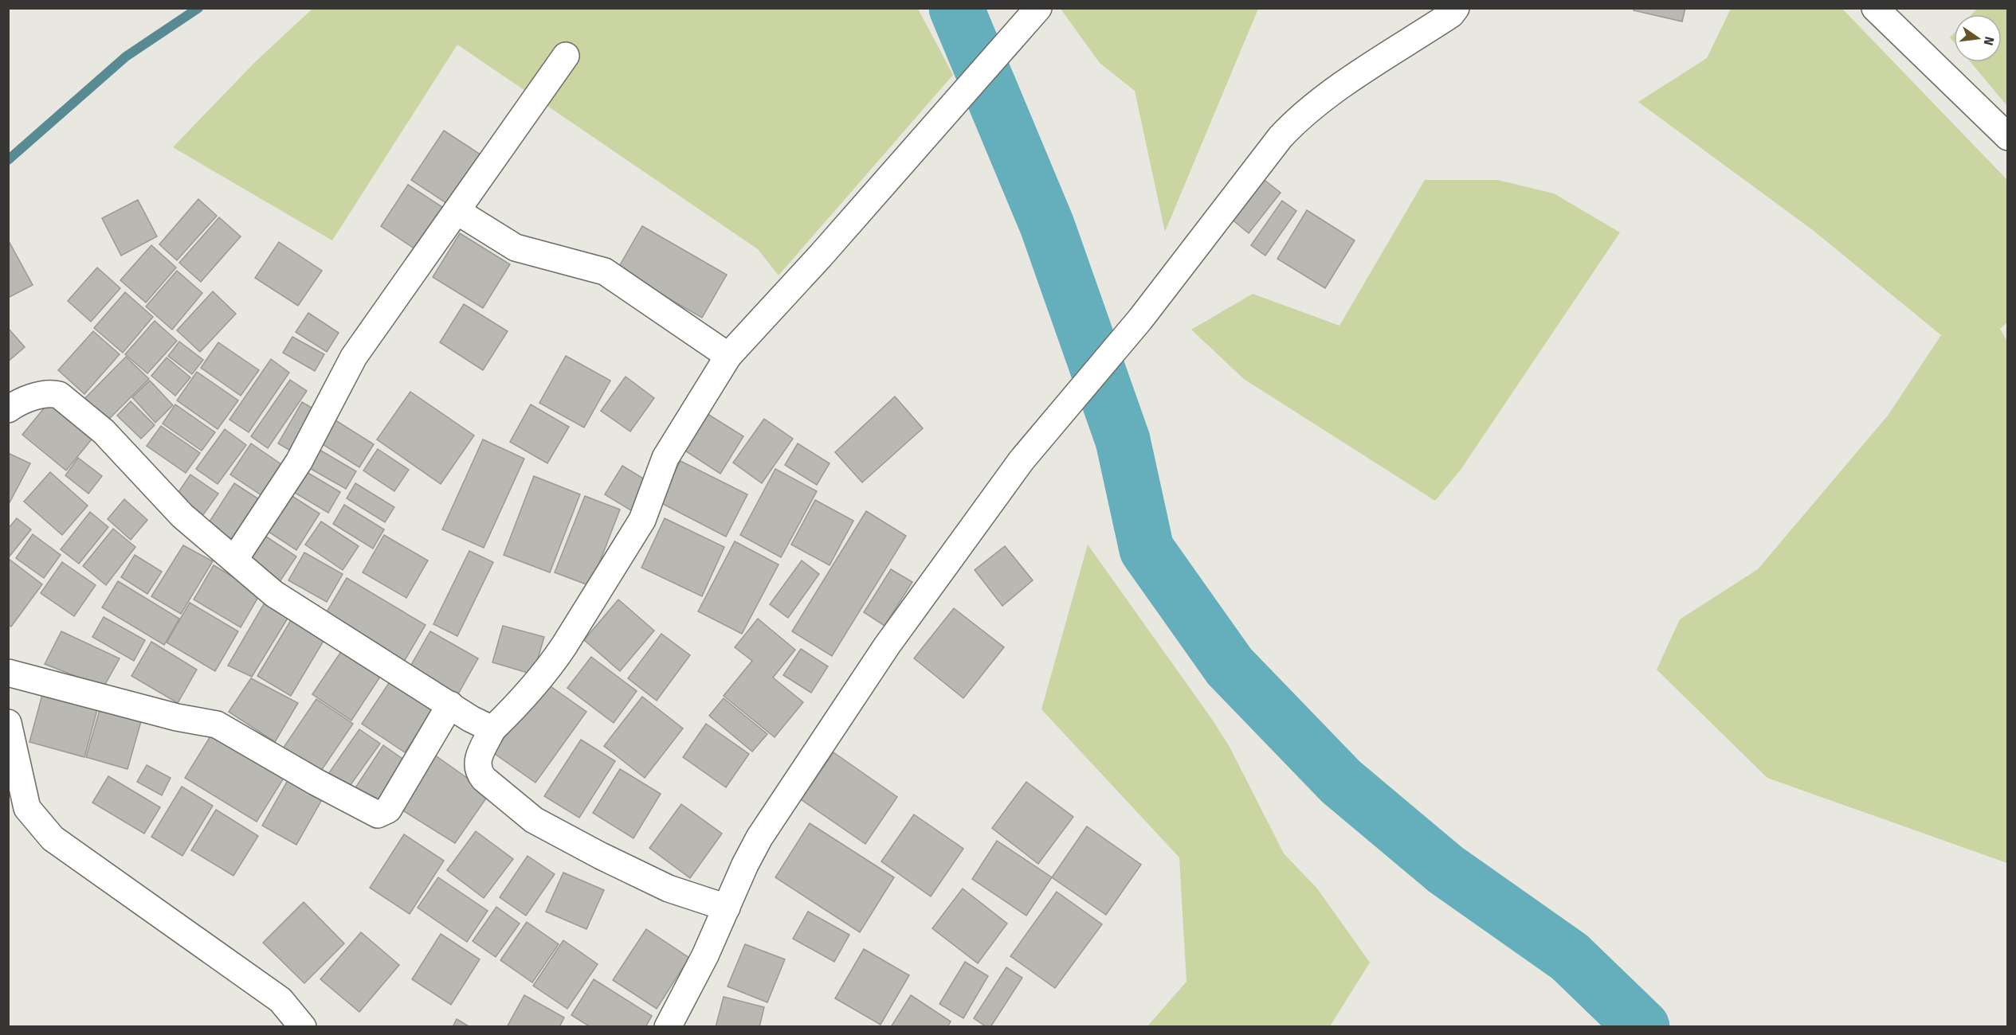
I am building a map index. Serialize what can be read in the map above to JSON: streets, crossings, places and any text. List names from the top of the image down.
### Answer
{
  "north": "right"
}
